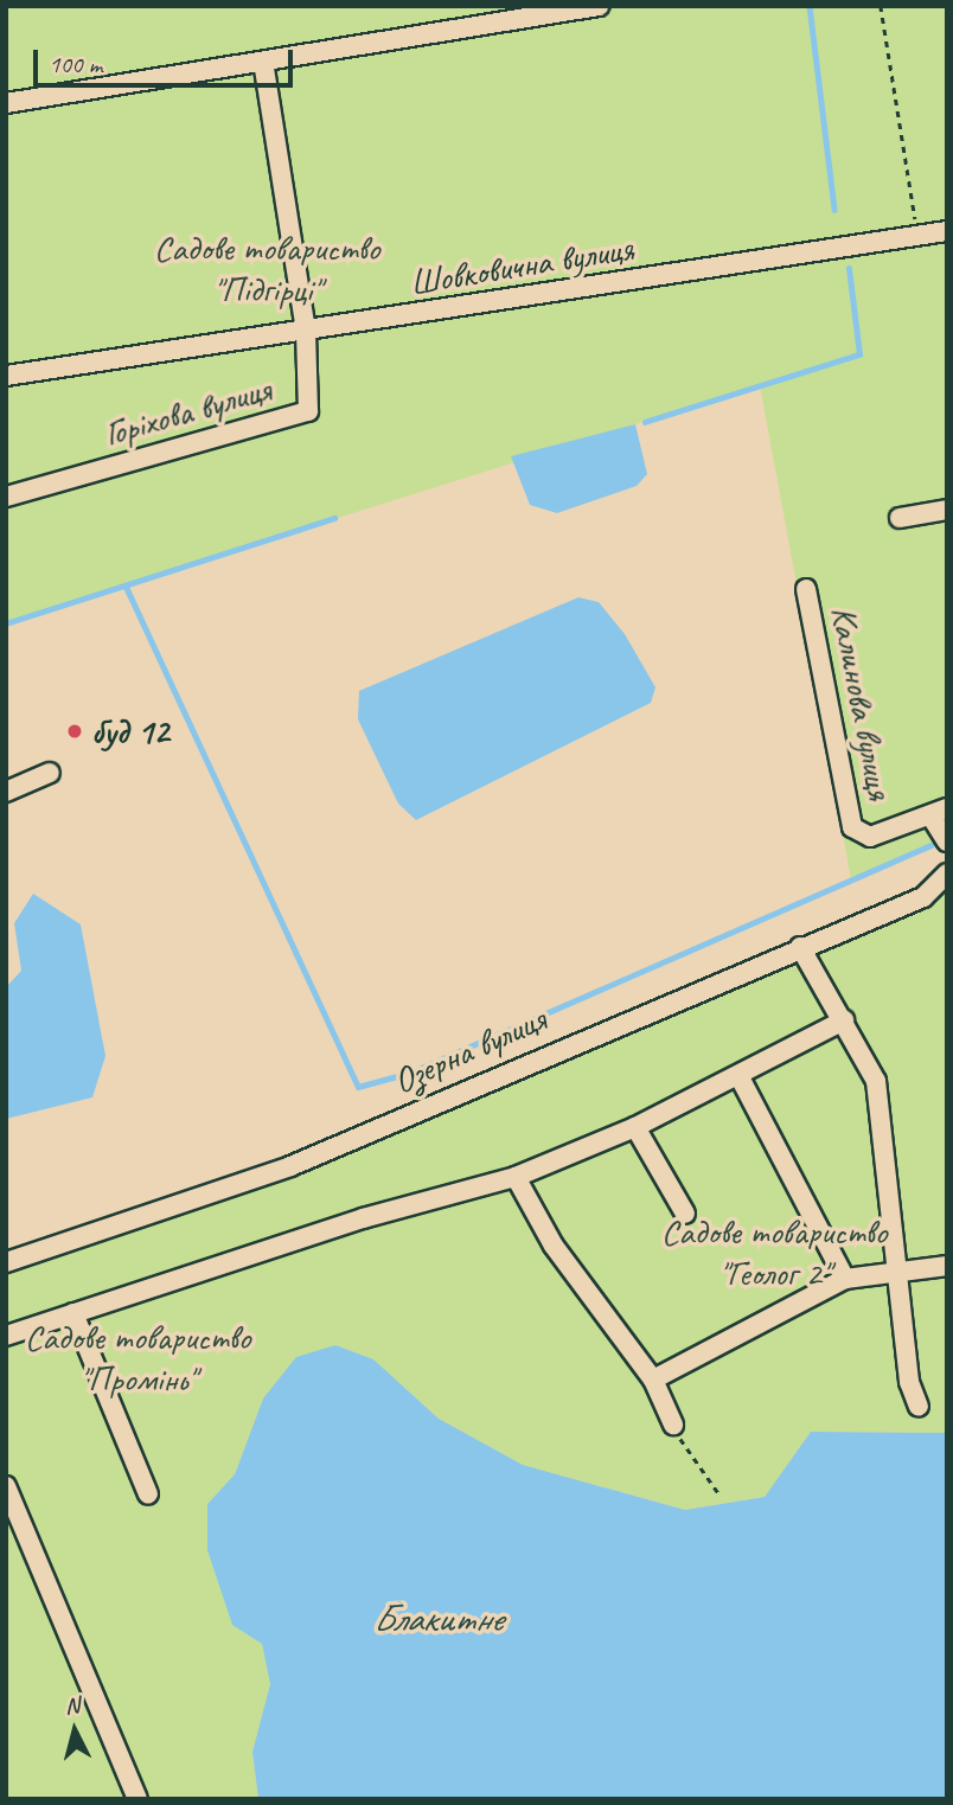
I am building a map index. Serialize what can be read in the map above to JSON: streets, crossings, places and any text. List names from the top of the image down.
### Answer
{
  "streets": {
    "street": [
      "Шовковична вулиця",
      "Горіхова вулиця",
      "Калинова вулиця",
      "Озерна вулиця"
    ]
  },
  "crossings": [
    ["Шовковична вулиця", "Горіхова вулиця"]
  ],
  "water": ["Блакитне"],
  "parks": ["Садове товариство \"Підгірці\"", "Садове товариство \"Геолог 2\"", "Садове товариство \"Промінь\""],
  "places": ["буд 12"],
  "scale_bar": "100 m",
  "north": "top"
}
